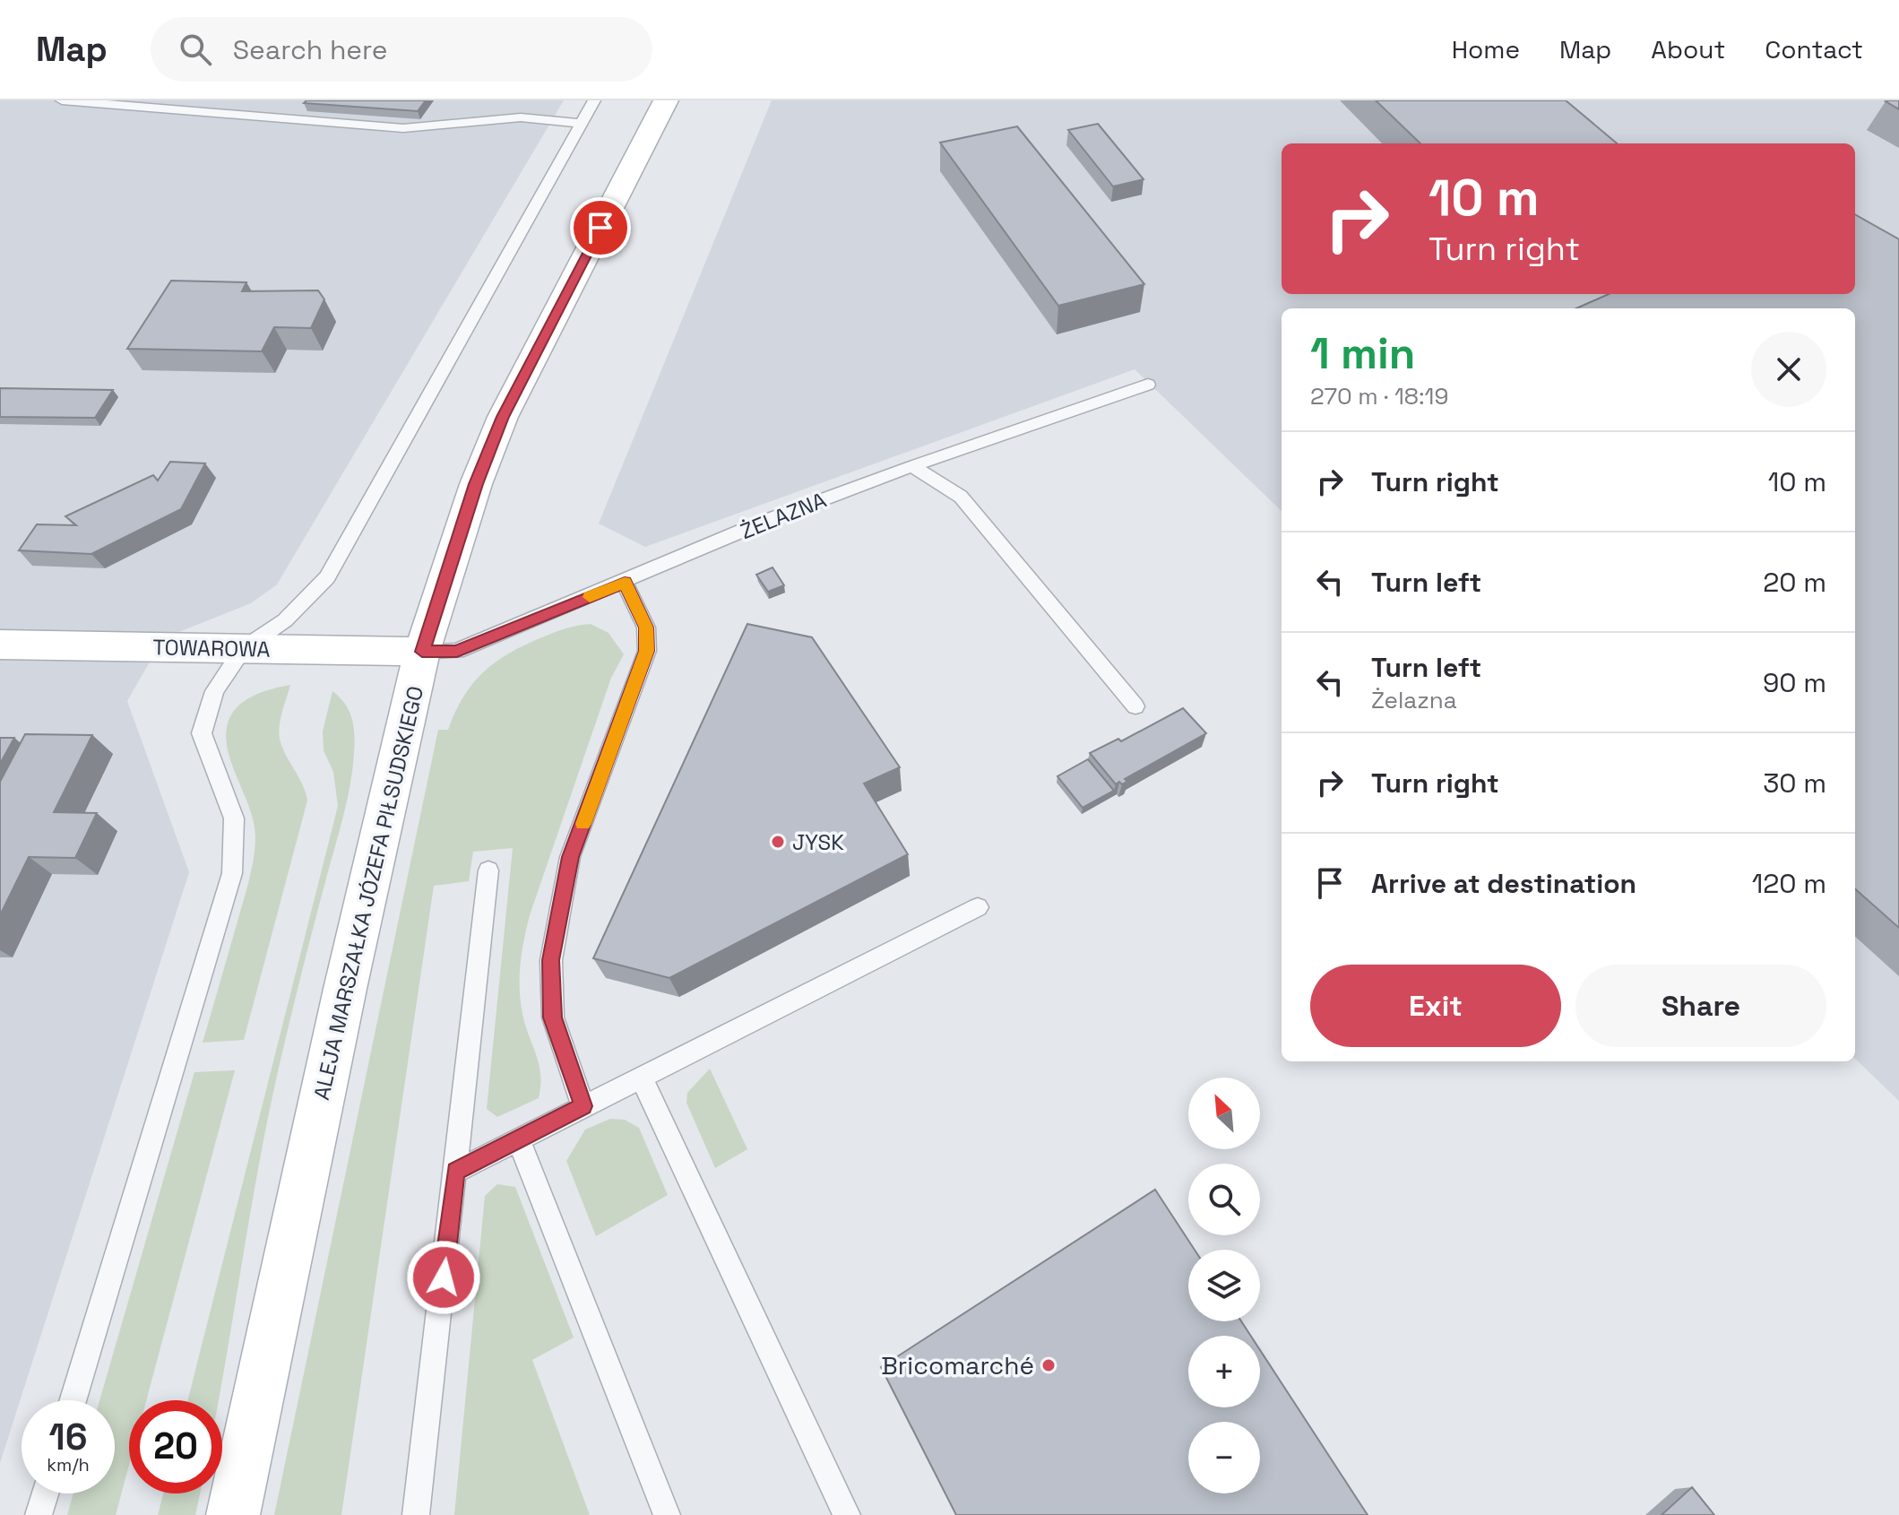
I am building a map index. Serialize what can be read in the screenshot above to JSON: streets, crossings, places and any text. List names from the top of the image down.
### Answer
{
  "streets": {
    "main road": ["TOWAROWA", "ALEJA MARSZAŁKA JÓZEFA PIŁSUDSKIEGO"],
    "lane": ["ŻELAZNA"]
  },
  "crossings": [
    ["ŻELAZNA", "TOWAROWA"],
    ["ŻELAZNA", "ALEJA MARSZAŁKA JÓZEFA PIŁSUDSKIEGO"],
    ["TOWAROWA", "ALEJA MARSZAŁKA JÓZEFA PIŁSUDSKIEGO"]
  ],
  "places": ["JYSK", "Bricomarché"],
  "north": "top left",
  "page": {
    "header": "Map",
    "search": "Search here",
    "nav": [
      "Home",
      "Map",
      "About",
      "Contact"
    ],
    "turn": ["10 m", "Turn right"],
    "heading": ["1 min", "270 m · 18:19"],
    "list": [
      {
        "name": "Turn right",
        "value": "10 m"
      },
      {
        "name": "Turn left",
        "value": "20 m"
      },
      {
        "name": "Turn left",
        "note": "Żelazna",
        "value": "90 m"
      },
      {
        "name": "Turn right",
        "value": "30 m"
      },
      {
        "name": "Arrive at destination",
        "value": "120 m"
      }
    ],
    "buttons": ["Exit", "Share"],
    "map_buttons": ["+", "−"],
    "speed": "16 km/h",
    "limit": "20"
  }
}
